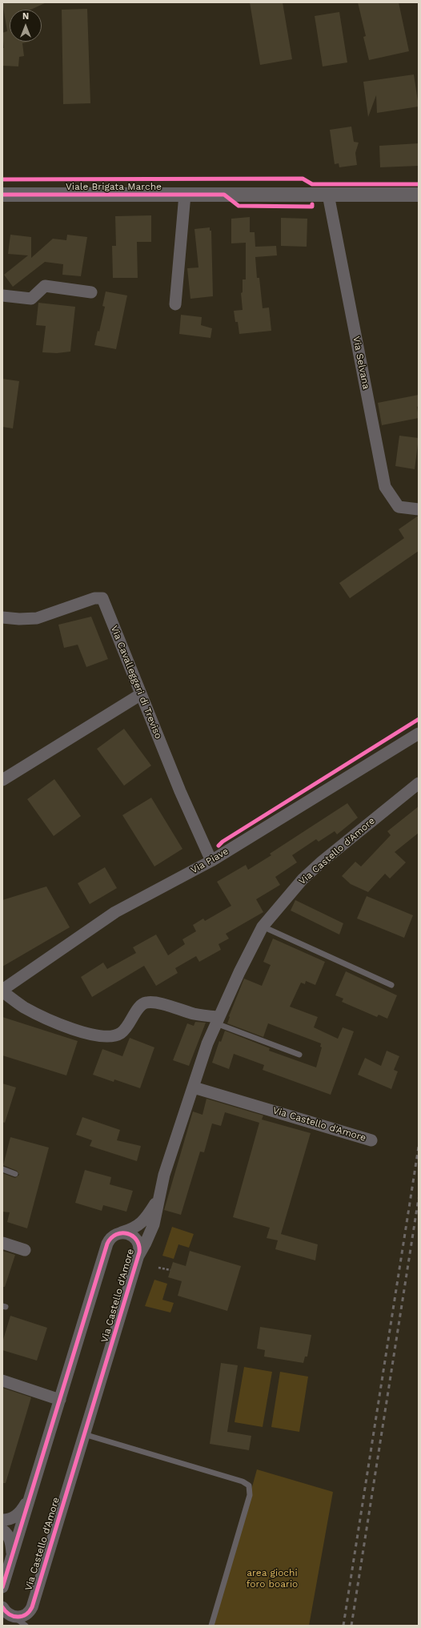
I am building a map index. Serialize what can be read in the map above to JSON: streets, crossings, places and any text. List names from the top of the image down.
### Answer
{
  "streets": {
    "street": [
      "Viale Brigata Marche",
      "Via Selvana",
      "Via Cavalleggeri di Treviso",
      "Via Castello d'Amore",
      "Via Piave"
    ]
  },
  "crossings": [
    ["Viale Brigata Marche", "Via Selvana"],
    ["Via Cavalleggeri di Treviso", "Via Piave"]
  ],
  "parks": ["area giochi foro boario"],
  "north": "top"
}
